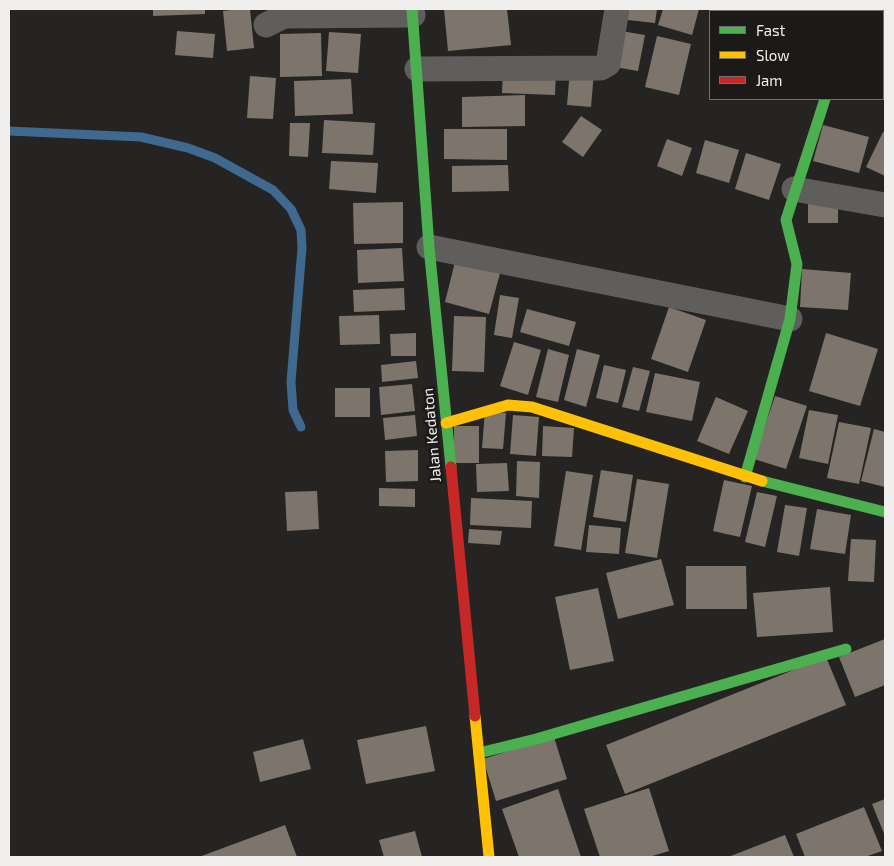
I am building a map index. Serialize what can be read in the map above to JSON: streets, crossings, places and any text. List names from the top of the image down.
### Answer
{
  "streets": {
    "street": ["Jalan Kedaton"]
  },
  "legend": ["Fast", "Slow", "Jam"]
}
